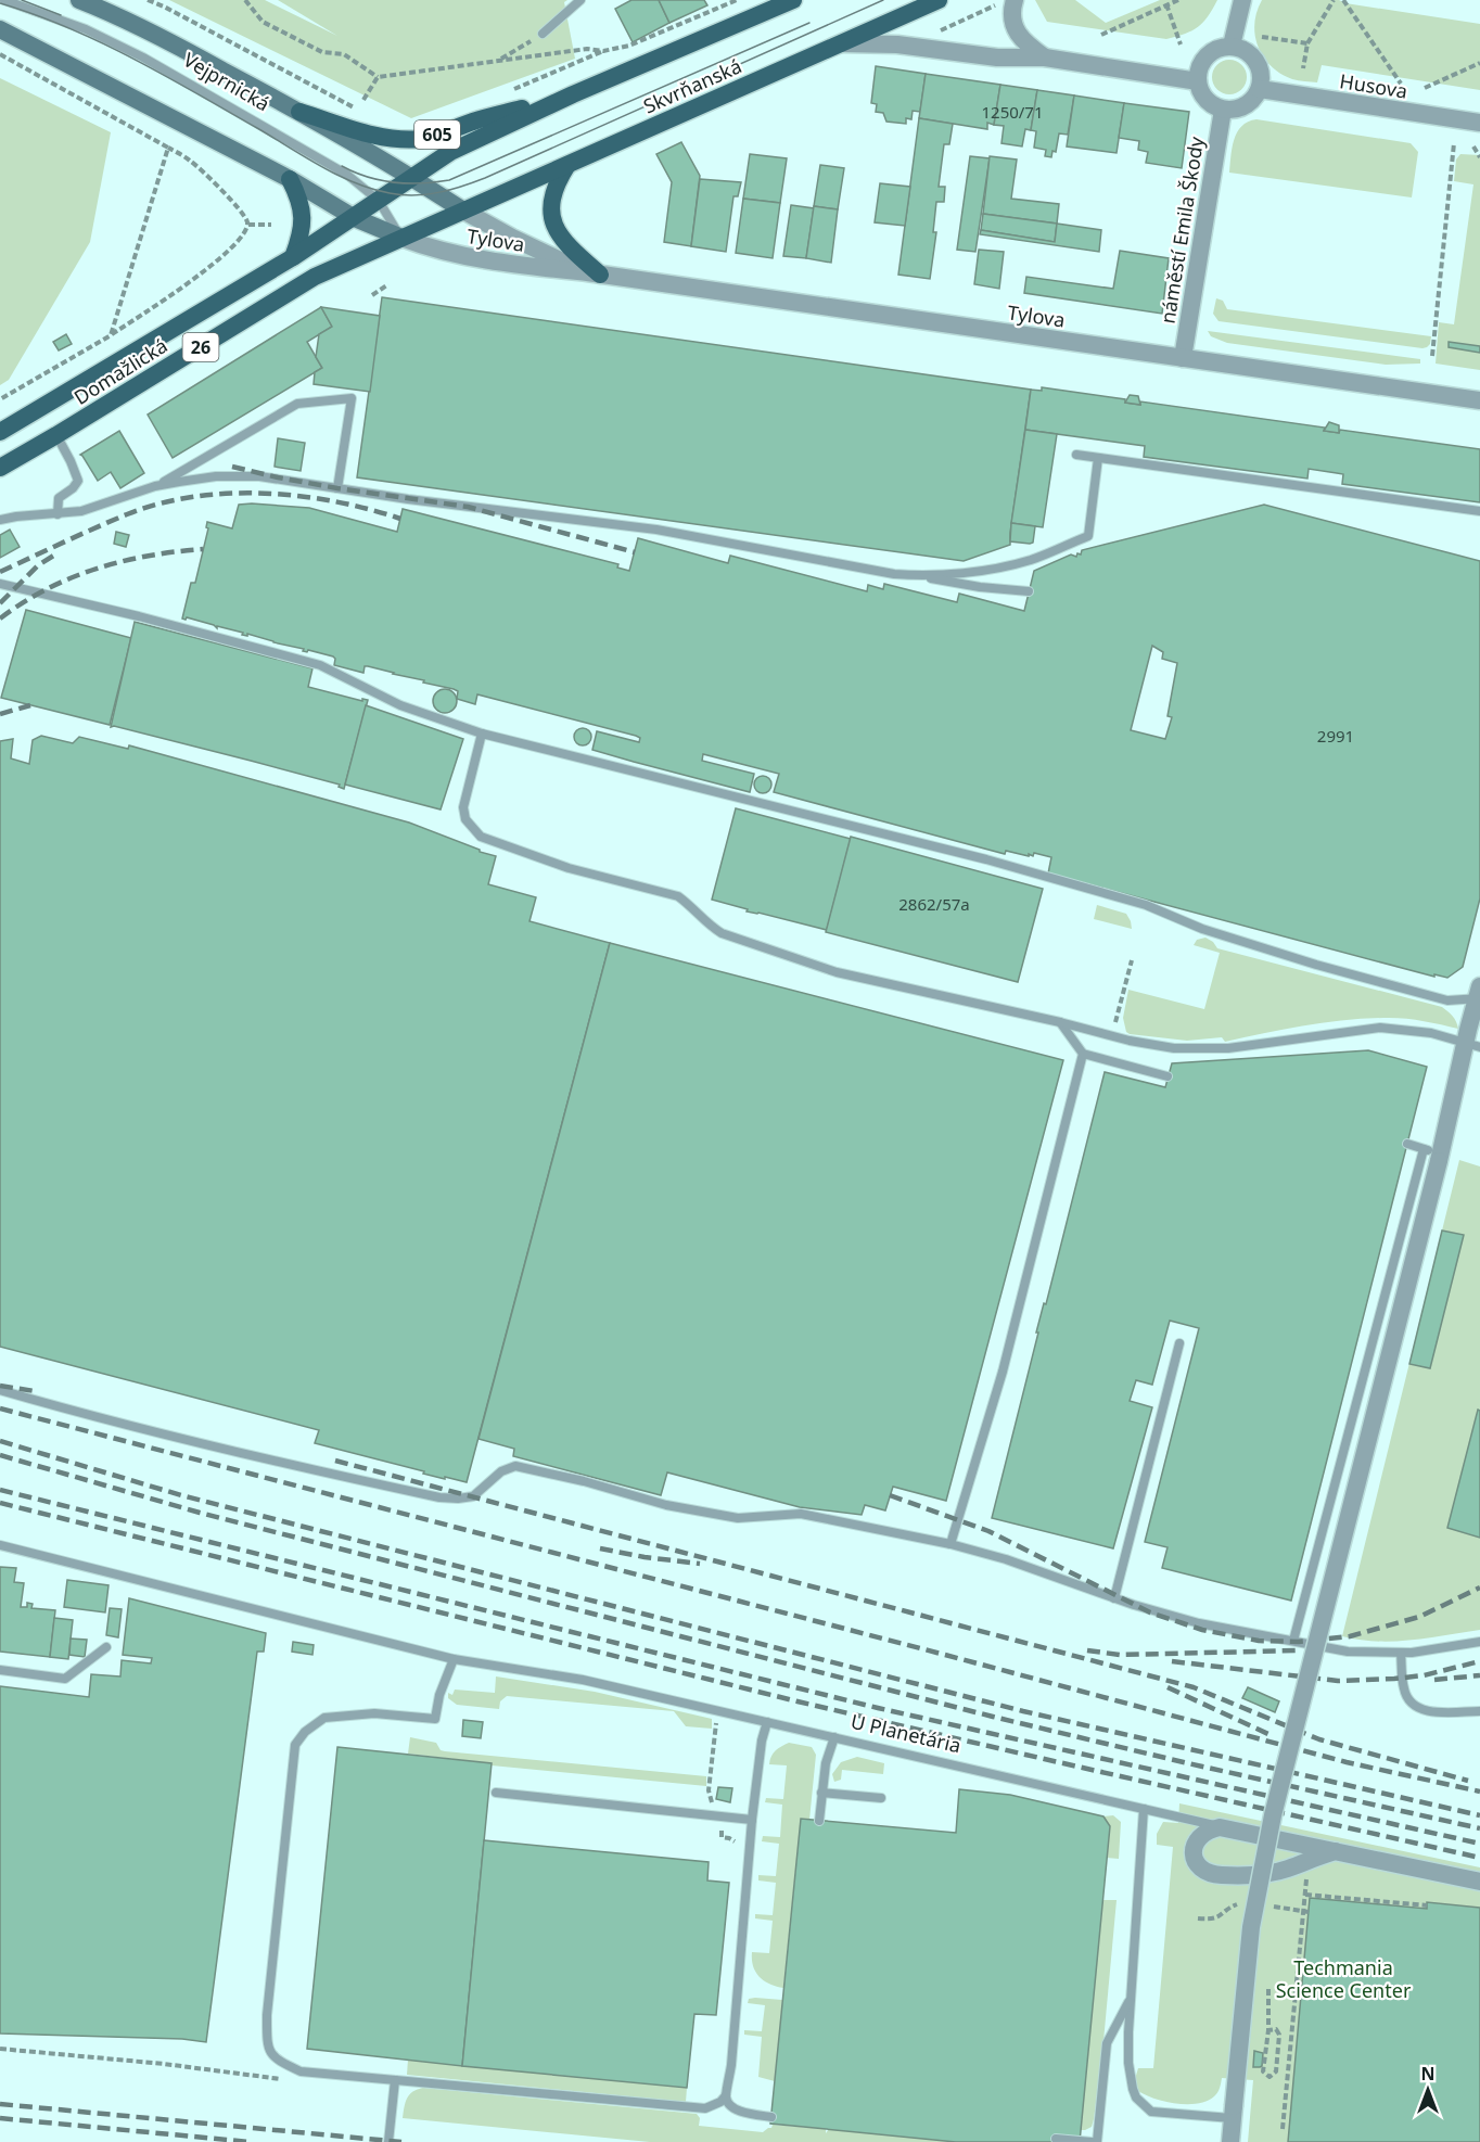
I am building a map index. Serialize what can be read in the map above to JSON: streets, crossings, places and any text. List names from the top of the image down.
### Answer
{
  "streets": {
    "main road": [
      "Vejprnická",
      "Skvrňanská",
      "605",
      "26",
      "Domažlická"
    ],
    "street": [
      "Husova",
      "náměstí Emila Škody",
      "Tylova",
      "U Planetária"
    ]
  },
  "crossings": [
    ["Vejprnická", "Skvrňanská"],
    ["Vejprnická", "605"],
    ["Vejprnická", "Tylova"],
    ["Vejprnická", "26"],
    ["Vejprnická", "Domažlická"],
    ["Skvrňanská", "605"],
    ["Skvrňanská", "Tylova"],
    ["Skvrňanská", "26"],
    ["Husova", "náměstí Emila Škody"],
    ["náměstí Emila Škody", "Tylova"],
    ["Tylova", "26"],
    ["Tylova", "Domažlická"],
    ["26", "Domažlická"]
  ],
  "parks": ["Techmania Science Center"],
  "house_numbers": ["1250/71", "2991", "2862/57a"],
  "north": "top"
}
